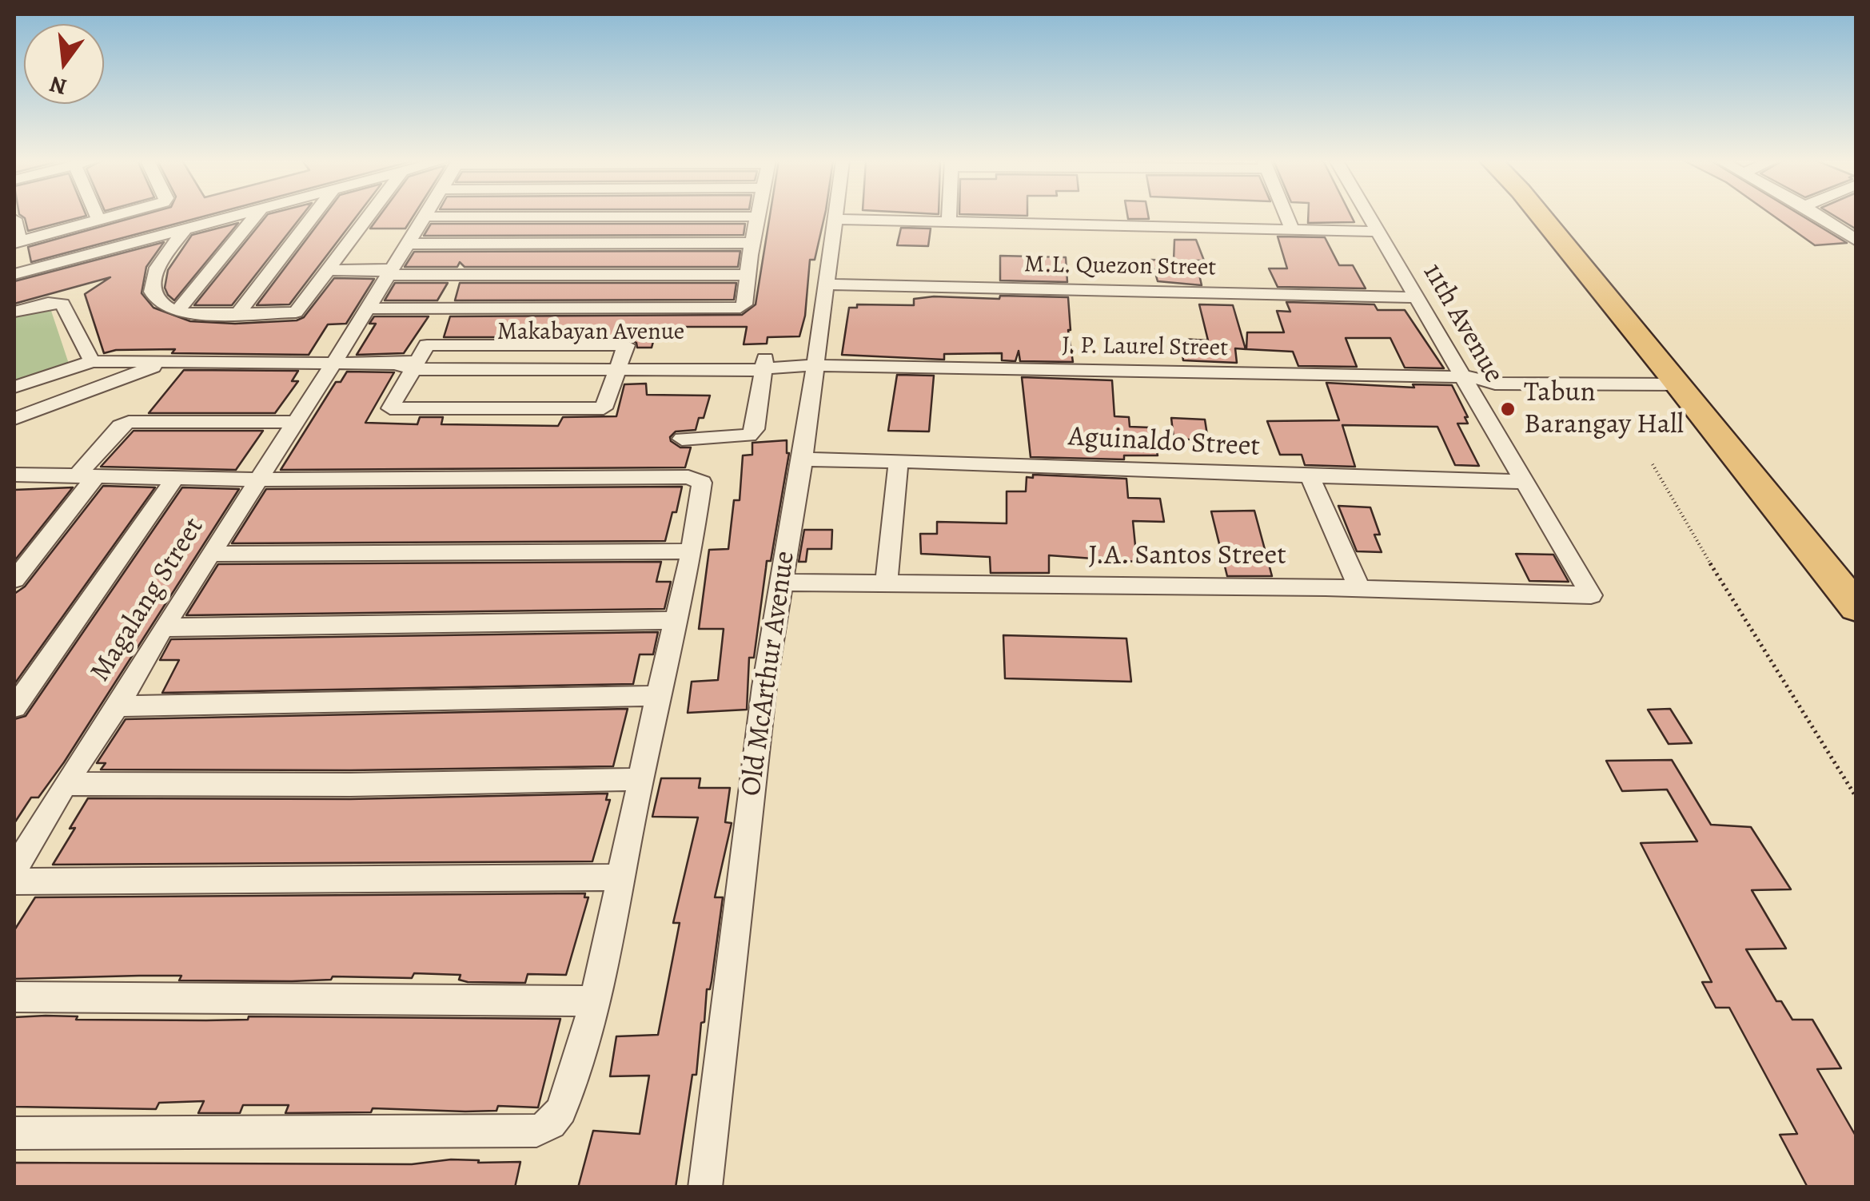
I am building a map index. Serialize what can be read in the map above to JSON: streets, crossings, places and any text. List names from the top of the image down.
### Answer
{
  "streets": {
    "street": [
      "M.L. Quezon Street",
      "11th Avenue",
      "Makabayan Avenue",
      "J. P. Laurel Street",
      "Aguinaldo Street",
      "J.A. Santos Street",
      "Magalang Street",
      "Old McArthur Avenue"
    ]
  },
  "crossings": [
    ["M.L. Quezon Street", "11th Avenue"],
    ["M.L. Quezon Street", "Old McArthur Avenue"],
    ["11th Avenue", "J. P. Laurel Street"],
    ["11th Avenue", "Aguinaldo Street"],
    ["11th Avenue", "J.A. Santos Street"],
    ["Makabayan Avenue", "J. P. Laurel Street"],
    ["Makabayan Avenue", "Magalang Street"],
    ["Makabayan Avenue", "Old McArthur Avenue"],
    ["J. P. Laurel Street", "Old McArthur Avenue"],
    ["Aguinaldo Street", "Old McArthur Avenue"],
    ["J.A. Santos Street", "Old McArthur Avenue"]
  ],
  "places": ["Tabun Barangay Hall"],
  "north": "bottom"
}
